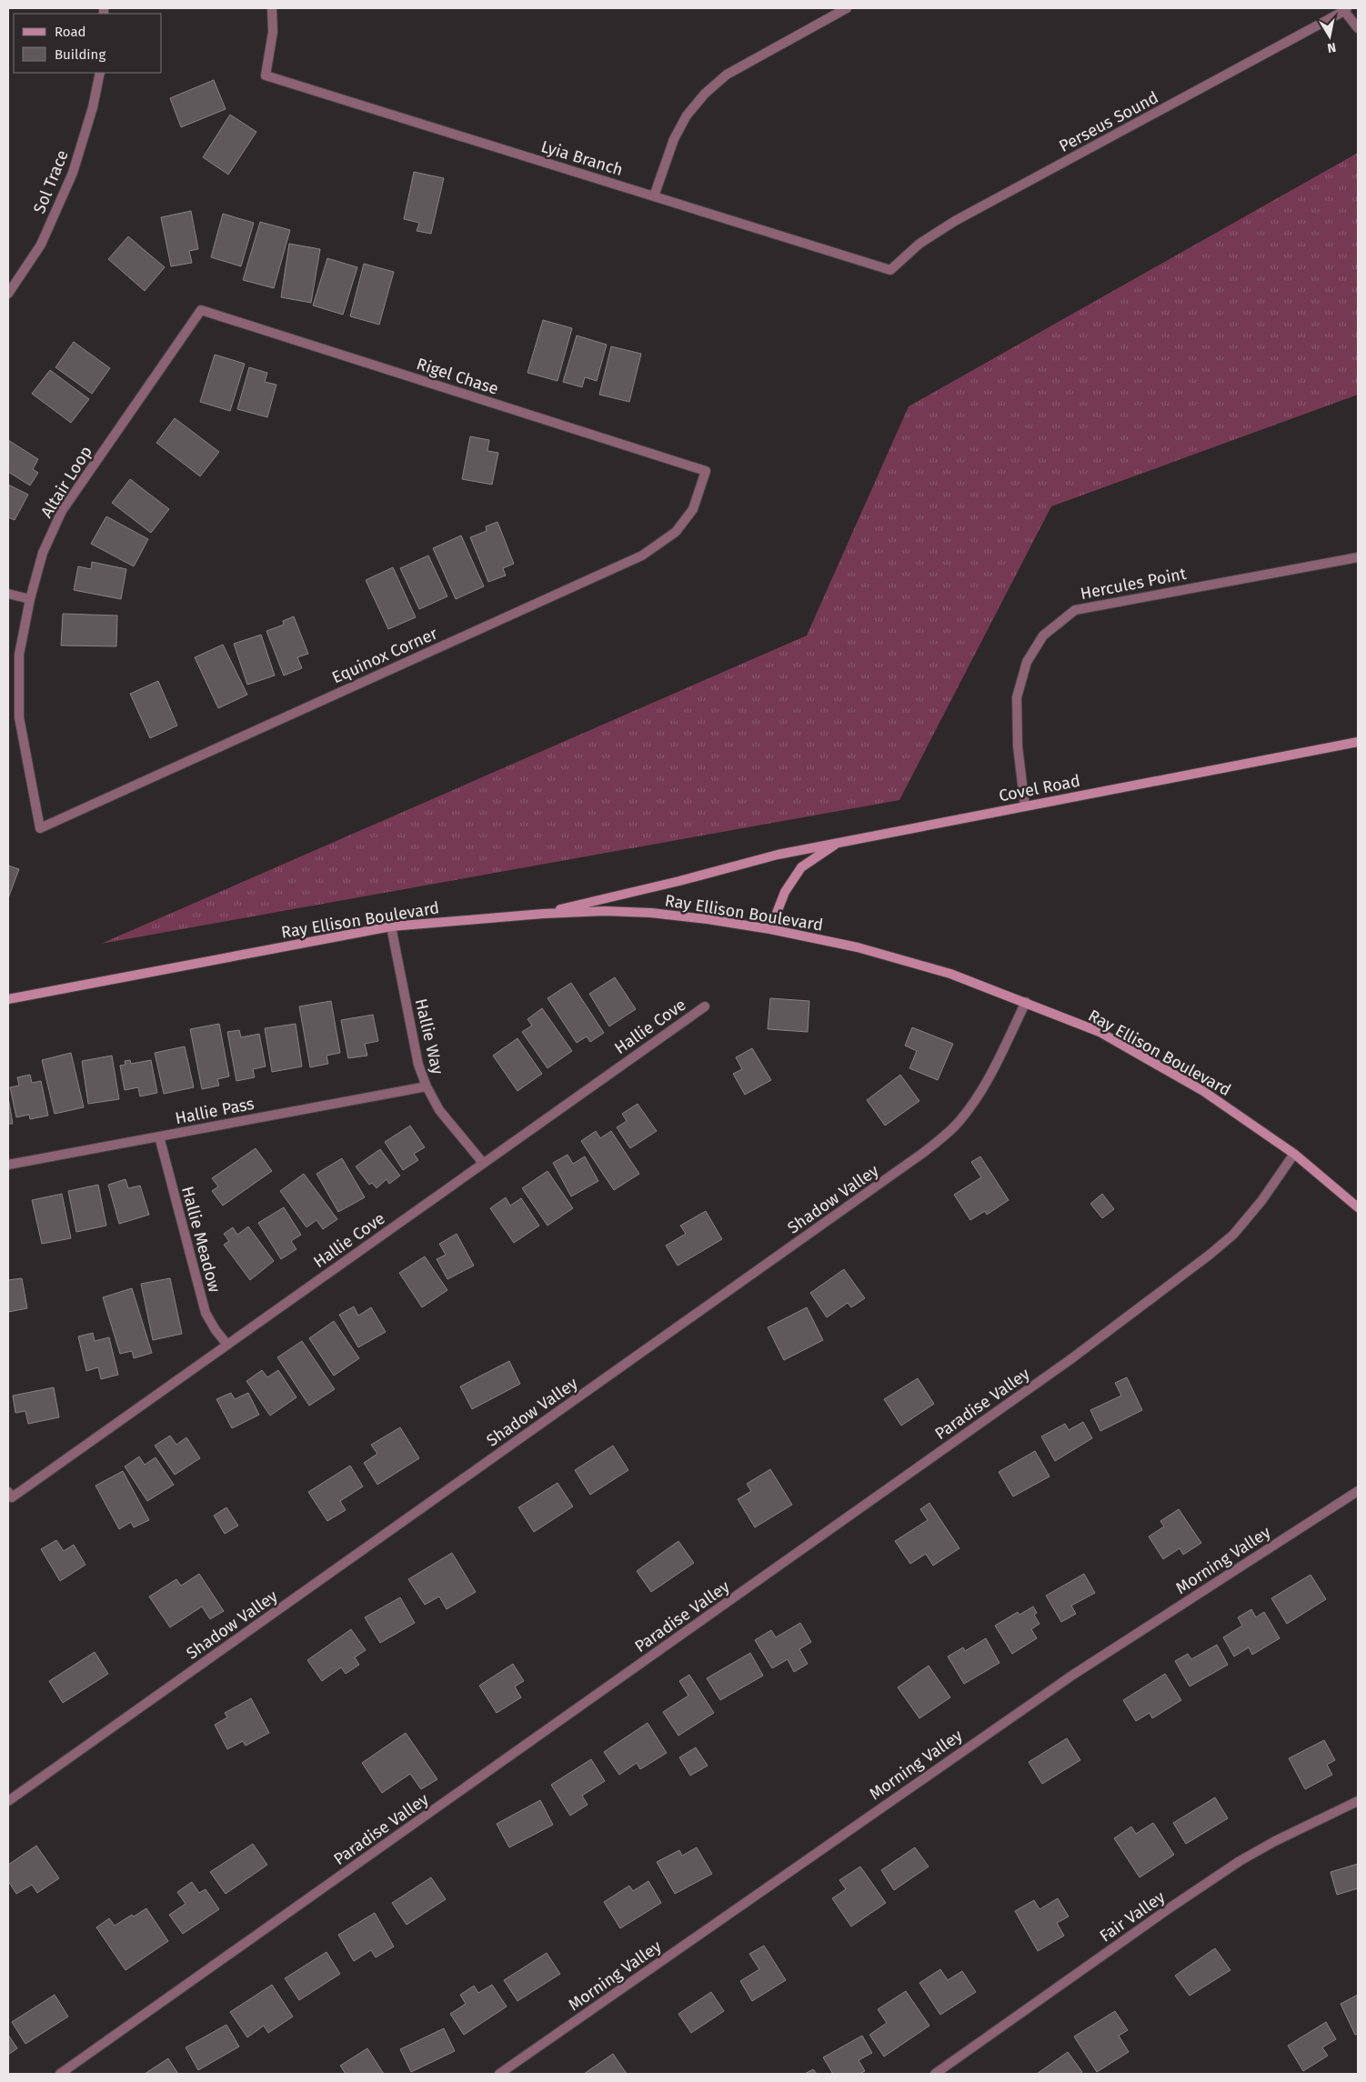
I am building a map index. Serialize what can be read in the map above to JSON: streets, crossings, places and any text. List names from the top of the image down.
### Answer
{
  "streets": {
    "street": [
      "Perseus Sound",
      "Lyia Branch",
      "Sol Trace",
      "Rigel Chase",
      "Altair Loop",
      "Hercules Point",
      "Equinox Corner",
      "Covel Road",
      "Ray Ellison Boulevard",
      "Hallie Cove",
      "Hallie Way",
      "Hallie Pass",
      "Shadow Valley",
      "Hallie Meadow",
      "Paradise Valley",
      "Morning Valley",
      "Fair Valley"
    ]
  },
  "crossings": [
    ["Perseus Sound", "Lyia Branch"],
    ["Rigel Chase", "Altair Loop"],
    ["Rigel Chase", "Equinox Corner"],
    ["Altair Loop", "Equinox Corner"],
    ["Hercules Point", "Covel Road"],
    ["Covel Road", "Ray Ellison Boulevard"],
    ["Ray Ellison Boulevard", "Hallie Way"],
    ["Ray Ellison Boulevard", "Shadow Valley"],
    ["Ray Ellison Boulevard", "Paradise Valley"],
    ["Hallie Cove", "Hallie Way"],
    ["Hallie Cove", "Hallie Meadow"],
    ["Hallie Way", "Hallie Pass"],
    ["Hallie Pass", "Hallie Meadow"]
  ],
  "legend": ["Road", "Building"],
  "north": "bottom"
}
